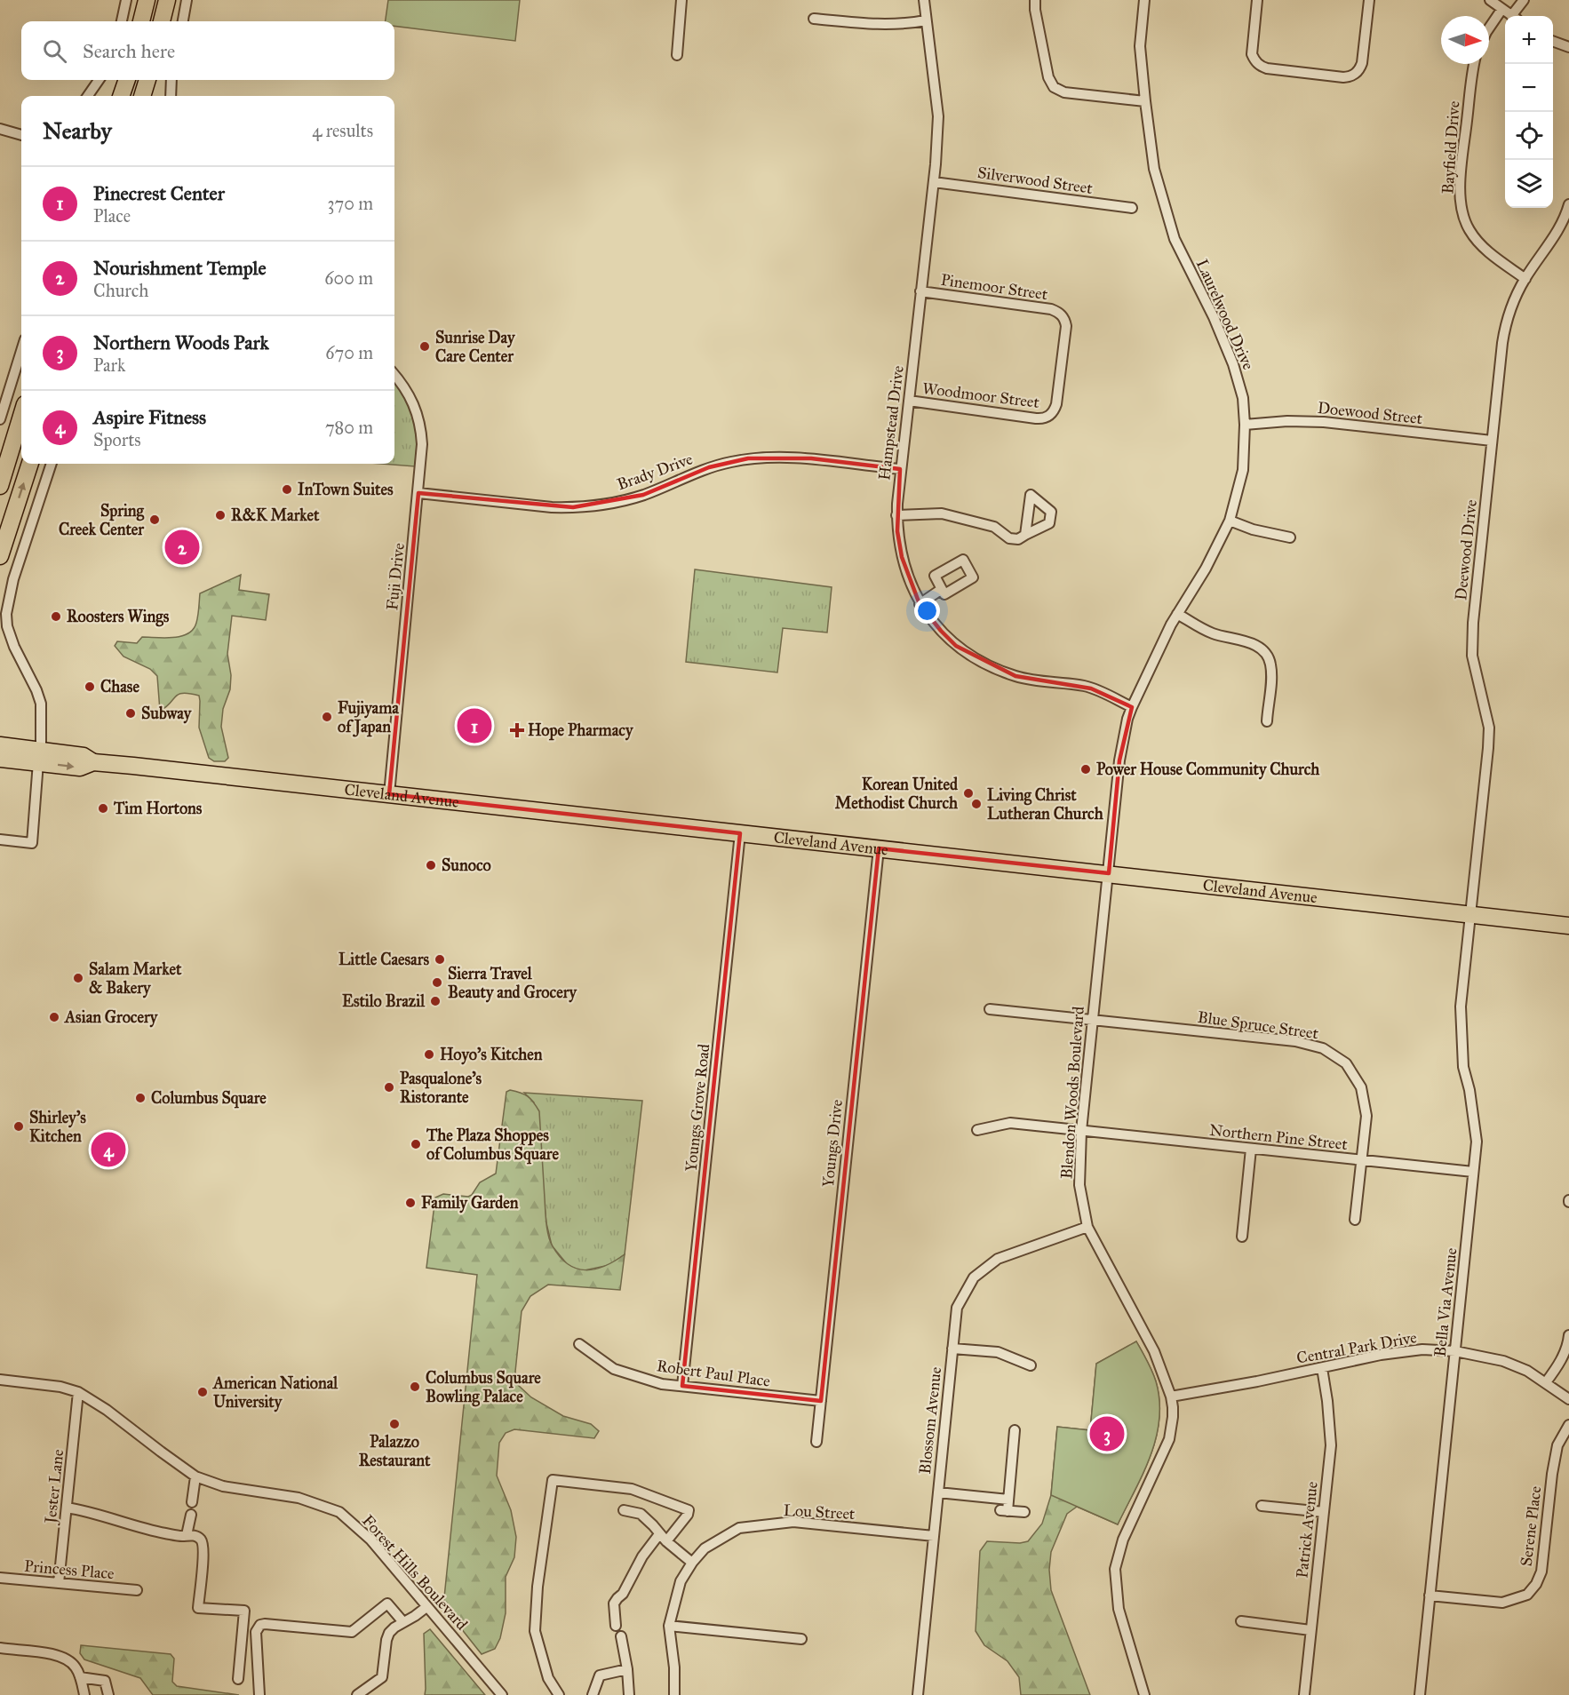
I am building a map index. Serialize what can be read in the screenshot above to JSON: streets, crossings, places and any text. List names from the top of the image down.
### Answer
{
  "streets": {
    "main road": ["Cleveland Avenue"],
    "street": [
      "Bayfield Drive",
      "Silverwood Street",
      "Pinemoor Street",
      "Laurelwood Drive",
      "Woodmoor Street",
      "Doewood Street",
      "Hampstead Drive",
      "Brady Drive",
      "Deewood Drive",
      "Fuji Drive",
      "Blue Spruce Street",
      "Blendon Woods Boulevard",
      "Youngs Grove Road",
      "Northern Pine Street",
      "Youngs Drive",
      "Bella Via Avenue",
      "Central Park Drive",
      "Robert Paul Place",
      "Blossom Avenue",
      "Jester Lane",
      "Lou Street",
      "Serene Place",
      "Patrick Avenue",
      "Princess Place",
      "Forest Hills Boulevard"
    ]
  },
  "crossings": [
    ["Bayfield Drive", "Deewood Drive"],
    ["Silverwood Street", "Hampstead Drive"],
    ["Pinemoor Street", "Woodmoor Street"],
    ["Pinemoor Street", "Hampstead Drive"],
    ["Laurelwood Drive", "Doewood Street"],
    ["Laurelwood Drive", "Hampstead Drive"],
    ["Laurelwood Drive", "Cleveland Avenue"],
    ["Laurelwood Drive", "Blendon Woods Boulevard"],
    ["Woodmoor Street", "Hampstead Drive"],
    ["Doewood Street", "Deewood Drive"],
    ["Hampstead Drive", "Brady Drive"],
    ["Brady Drive", "Fuji Drive"],
    ["Deewood Drive", "Cleveland Avenue"],
    ["Deewood Drive", "Bella Via Avenue"],
    ["Fuji Drive", "Cleveland Avenue"],
    ["Cleveland Avenue", "Blendon Woods Boulevard"],
    ["Cleveland Avenue", "Youngs Grove Road"],
    ["Cleveland Avenue", "Youngs Drive"],
    ["Cleveland Avenue", "Bella Via Avenue"],
    ["Blue Spruce Street", "Blendon Woods Boulevard"],
    ["Blue Spruce Street", "Northern Pine Street"],
    ["Blendon Woods Boulevard", "Northern Pine Street"],
    ["Blendon Woods Boulevard", "Central Park Drive"],
    ["Blendon Woods Boulevard", "Blossom Avenue"],
    ["Youngs Grove Road", "Robert Paul Place"],
    ["Northern Pine Street", "Bella Via Avenue"],
    ["Youngs Drive", "Robert Paul Place"],
    ["Bella Via Avenue", "Central Park Drive"],
    ["Bella Via Avenue", "Serene Place"],
    ["Central Park Drive", "Patrick Avenue"],
    ["Blossom Avenue", "Lou Street"],
    ["Jester Lane", "Princess Place"],
    ["Jester Lane", "Forest Hills Boulevard"]
  ],
  "places": {
    "other": [
      "Sunrise Day Care Center",
      "InTown Suites",
      "R&K Market",
      "Spring Creek Center",
      "Roosters Wings",
      "Chase",
      "Subway",
      "Fujiyama of Japan",
      "Power House Community Church",
      "Korean United Methodist Church",
      "Living Christ Lutheran Church",
      "Tim Hortons",
      "Sunoco",
      "Little Caesars",
      "Salam Market & Bakery",
      "Sierra Travel Beauty and Grocery",
      "Estilo Brazil",
      "Asian Grocery",
      "Hoyo's Kitchen",
      "Pasqualone's Ristorante",
      "Columbus Square",
      "Shirley's Kitchen",
      "The Plaza Shoppes of Columbus Square",
      "Family Garden",
      "Columbus Square Bowling Palace",
      "American National University",
      "Palazzo Restaurant"
    ],
    "health": ["Hope Pharmacy"]
  },
  "north": "right",
  "page": {
    "map_buttons": ["+", "−"],
    "search": "Search here",
    "heading": ["Nearby", "4 results"],
    "list": [
      {
        "mark": "1",
        "name": "Pinecrest Center",
        "note": "Place",
        "value": "370 m"
      },
      {
        "mark": "2",
        "name": "Nourishment Temple",
        "note": "Church",
        "value": "600 m"
      },
      {
        "mark": "3",
        "name": "Northern Woods Park",
        "note": "Park",
        "value": "670 m"
      },
      {
        "mark": "4",
        "name": "Aspire Fitness",
        "note": "Sports",
        "value": "780 m"
      }
    ],
    "pins": [
      "2",
      "1",
      "4",
      "3"
    ]
  }
}
